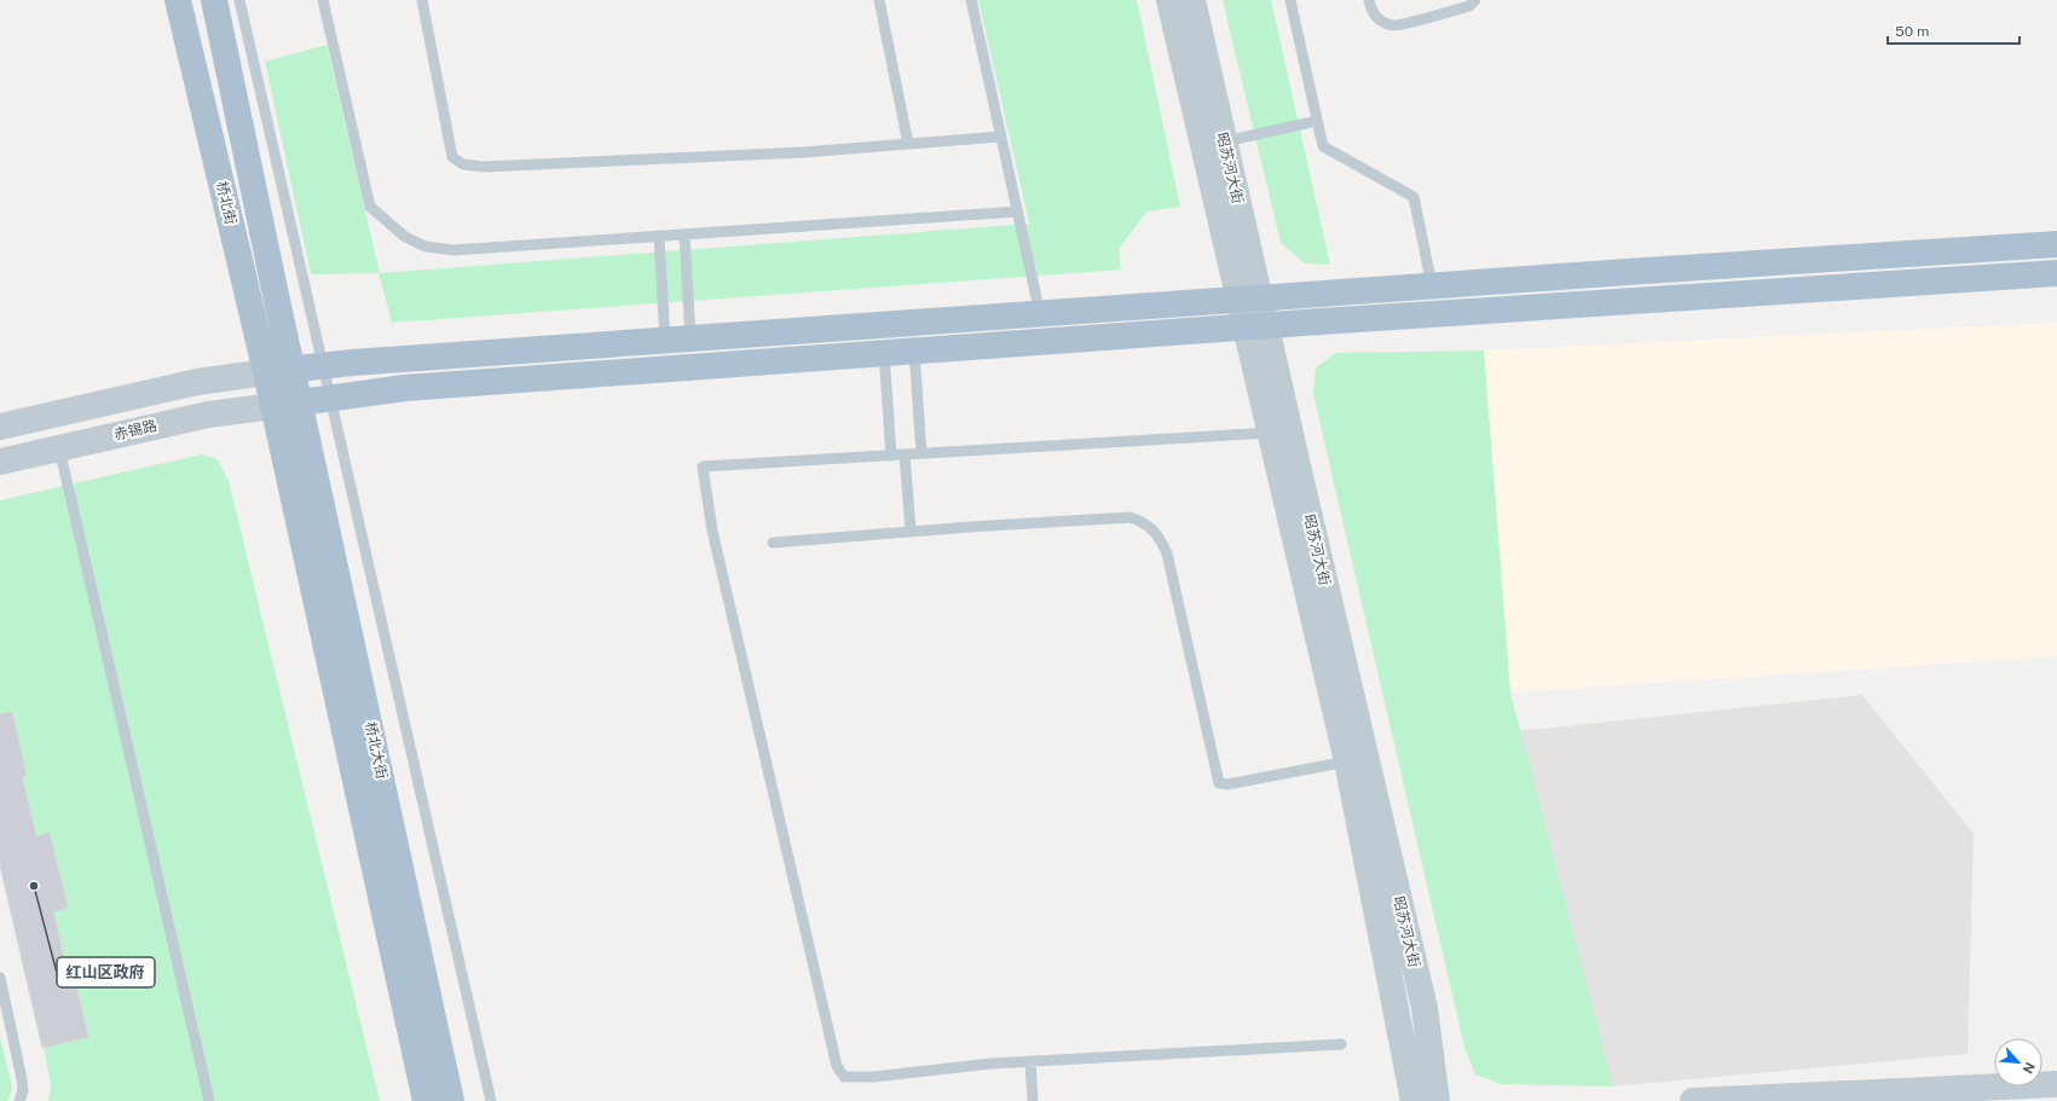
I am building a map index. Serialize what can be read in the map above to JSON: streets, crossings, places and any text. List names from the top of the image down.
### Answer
{
  "streets": {
    "main road": ["桥北街", "桥北大街"],
    "street": ["昭苏河大街", "赤锡路"]
  },
  "crossings": [
    ["桥北街", "赤锡路"],
    ["桥北街", "桥北大街"],
    ["赤锡路", "桥北大街"]
  ],
  "places": ["红山区政府"],
  "scale_bar": "50 m",
  "north": "bottom right"
}
